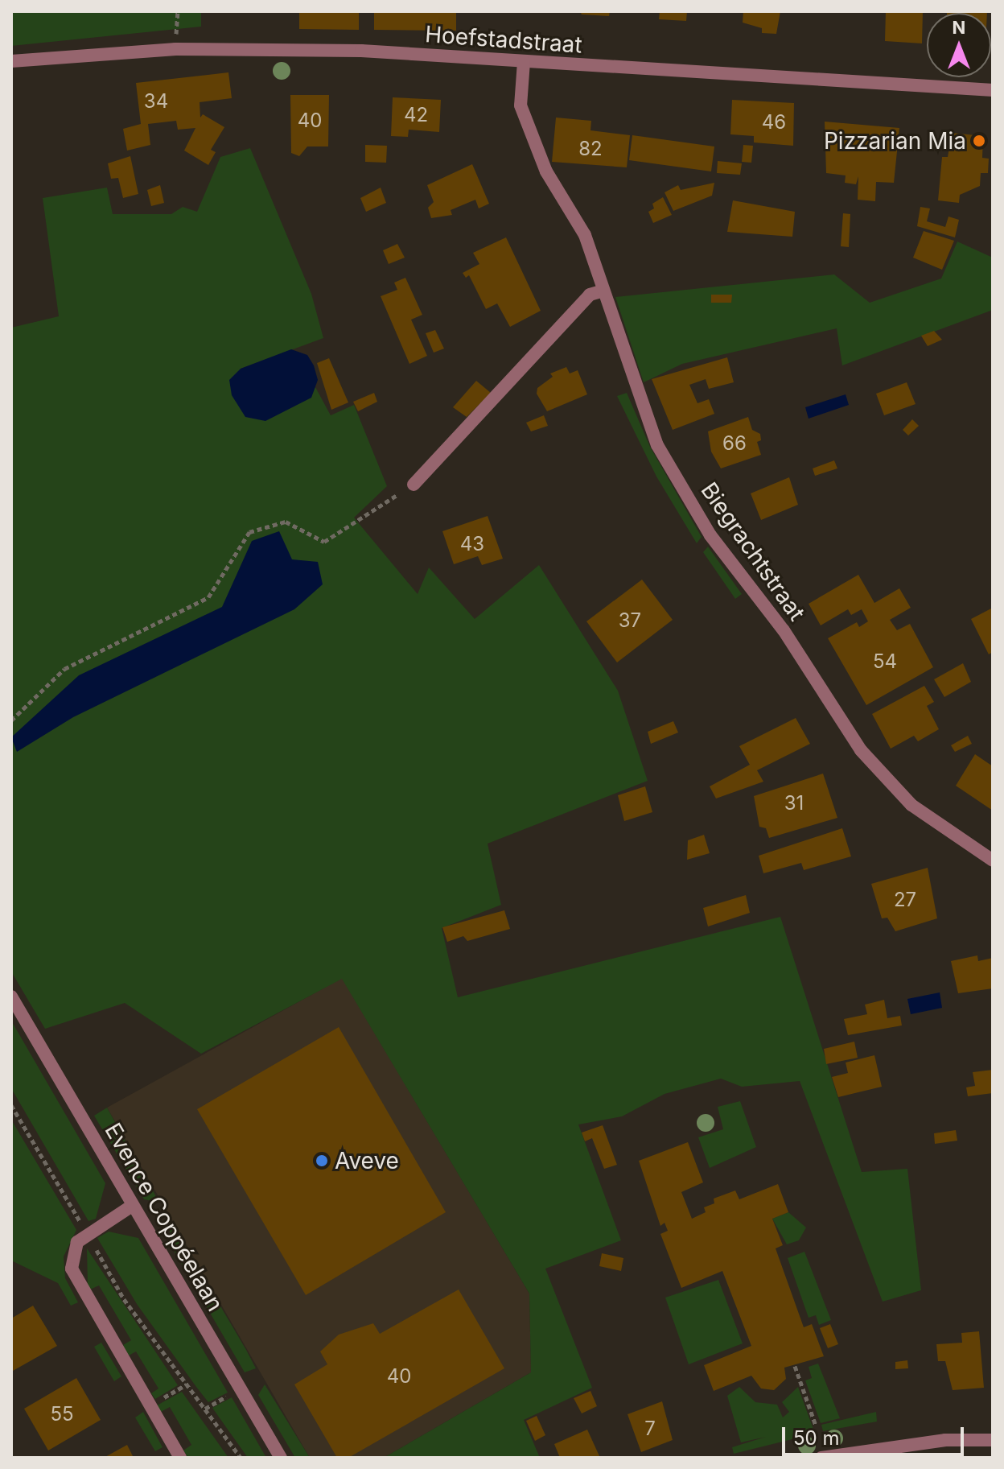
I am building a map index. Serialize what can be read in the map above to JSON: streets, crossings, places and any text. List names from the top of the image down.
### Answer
{
  "streets": {
    "street": ["Hoefstadstraat", "Biegrachtstraat", "Evence Coppéelaan"]
  },
  "crossings": [
    ["Hoefstadstraat", "Biegrachtstraat"]
  ],
  "places": ["Pizzarian Mia", "Aveve"],
  "house_numbers": [
    "34",
    "42",
    "40",
    "46",
    "82",
    "66",
    "43",
    "37",
    "54",
    "31",
    "27",
    "40",
    "55",
    "7"
  ],
  "scale_bar": "50 m",
  "north": "top"
}
